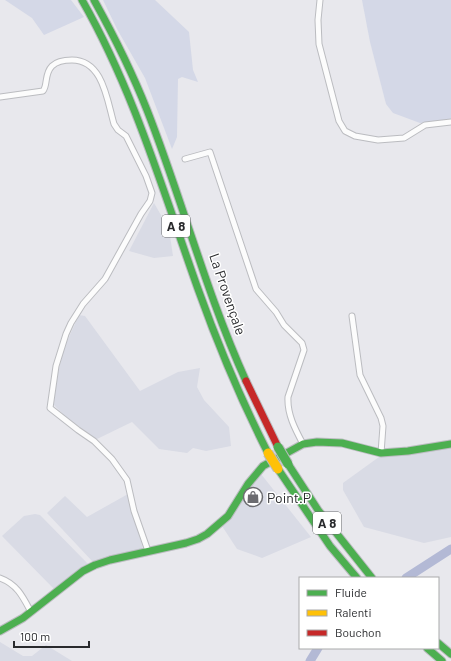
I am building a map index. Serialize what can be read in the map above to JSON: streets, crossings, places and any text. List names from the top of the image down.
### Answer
{
  "streets": {
    "main road": ["A 8", "La Provençale"]
  },
  "places": {
    "shop": ["Point.P"]
  },
  "legend": ["Fluide", "Ralenti", "Bouchon"],
  "scale_bar": "100 m"
}
